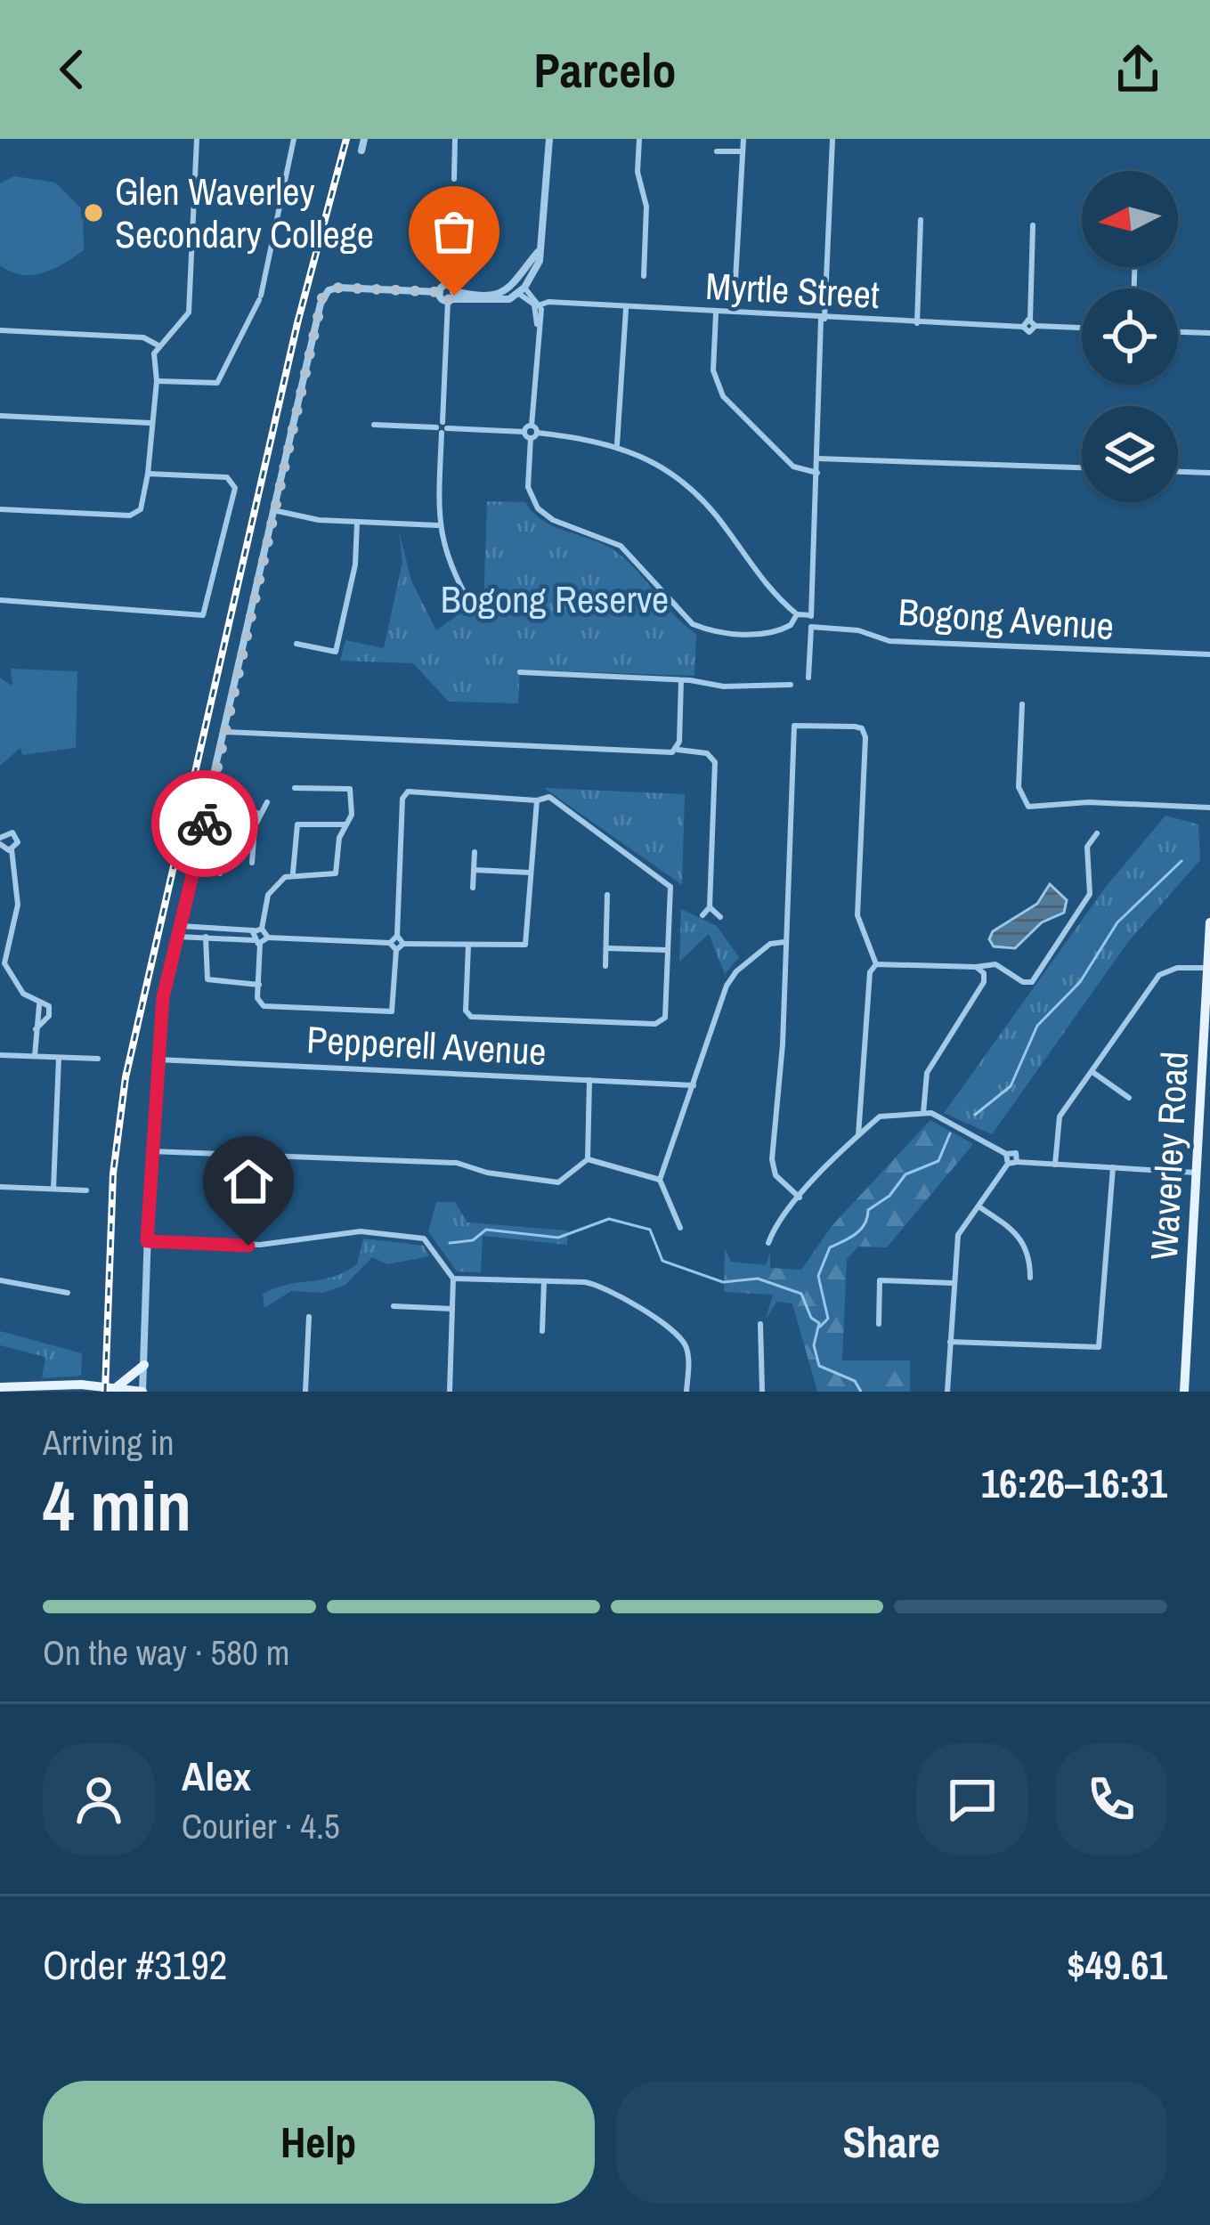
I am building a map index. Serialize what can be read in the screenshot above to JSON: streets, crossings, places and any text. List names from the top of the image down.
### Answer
{
  "streets": {
    "main road": ["Waverley Road"],
    "street": ["Myrtle Street", "Bogong Avenue", "Pepperell Avenue"]
  },
  "parks": ["Bogong Reserve"],
  "places": ["Glen Waverley Secondary College"],
  "north": "left",
  "page": {
    "header": "Parcelo",
    "heading": ["4 min", "Arriving in", "16:26–16:31"],
    "panel": [
      "Alex",
      "Courier · 4.5",
      "Order #3192",
      "$49.61"
    ],
    "bar": "On the way · 580 m",
    "buttons": ["Help", "Share"]
  }
}
